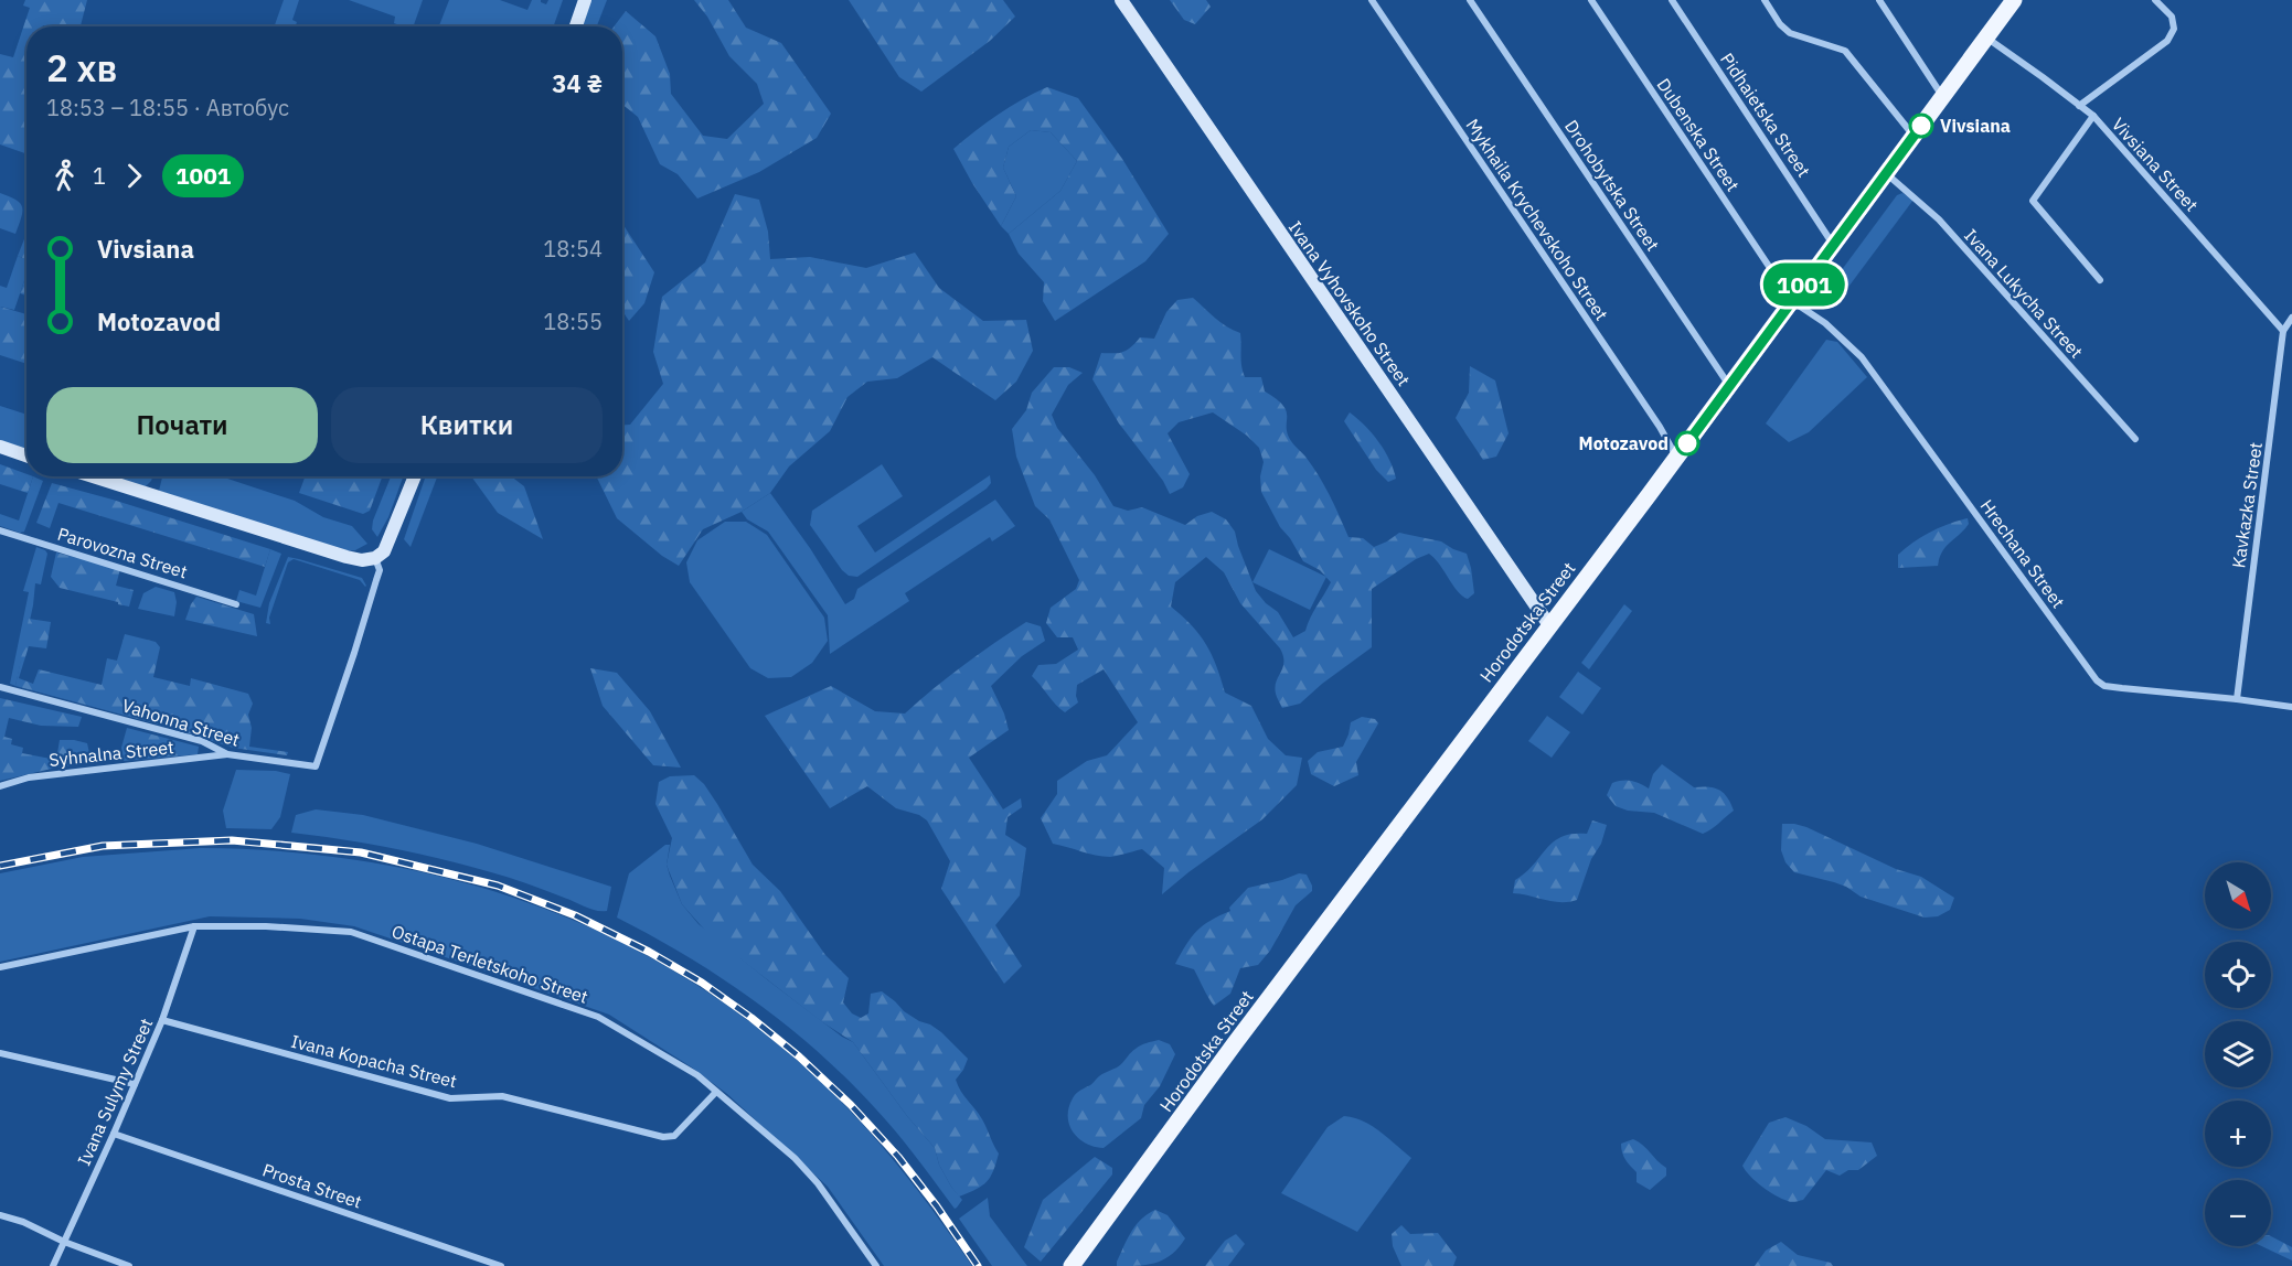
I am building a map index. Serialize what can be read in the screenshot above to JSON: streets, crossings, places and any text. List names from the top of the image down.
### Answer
{
  "streets": {
    "main road": ["Ivana Vyhovskoho Street", "Horodotska Street"],
    "street": [
      "Pidhaietska Street",
      "Dubenska Street",
      "Vivsiana Street",
      "Drohobytska Street",
      "Mykhaila Krychevskoho Street",
      "Ivana Lukycha Street",
      "Kavkazka Street",
      "Parovozna Street",
      "Hrechana Street",
      "Vahonna Street",
      "Syhnalna Street",
      "Ostapa Terletskoho Street",
      "Ivana Kopacha Street",
      "Ivana Sulymy Street",
      "Prosta Street"
    ]
  },
  "crossings": [
    ["Pidhaietska Street", "Horodotska Street"],
    ["Dubenska Street", "Hrechana Street"],
    ["Dubenska Street", "Horodotska Street"],
    ["Vivsiana Street", "Kavkazka Street"],
    ["Vivsiana Street", "Horodotska Street"],
    ["Drohobytska Street", "Horodotska Street"],
    ["Mykhaila Krychevskoho Street", "Horodotska Street"],
    ["Ivana Lukycha Street", "Horodotska Street"],
    ["Ivana Vyhovskoho Street", "Horodotska Street"],
    ["Kavkazka Street", "Hrechana Street"],
    ["Hrechana Street", "Horodotska Street"],
    ["Vahonna Street", "Syhnalna Street"],
    ["Ostapa Terletskoho Street", "Ivana Kopacha Street"],
    ["Ostapa Terletskoho Street", "Ivana Sulymy Street"],
    ["Ivana Kopacha Street", "Ivana Sulymy Street"],
    ["Ivana Sulymy Street", "Prosta Street"]
  ],
  "places": ["Vivsiana", "Motozavod"],
  "lines": ["bus line 1001"],
  "north": "bottom right",
  "page": {
    "on_map": "1001",
    "heading": ["2 хв", "18:53 – 18:55 · Автобус", "34 ₴"],
    "legs": ["1", "1001"],
    "list": [
      {
        "name": "Vivsiana",
        "value": "18:54"
      },
      {
        "name": "Motozavod",
        "value": "18:55"
      }
    ],
    "buttons": ["Почати", "Квитки"],
    "map_buttons": ["+", "−"]
  }
}
